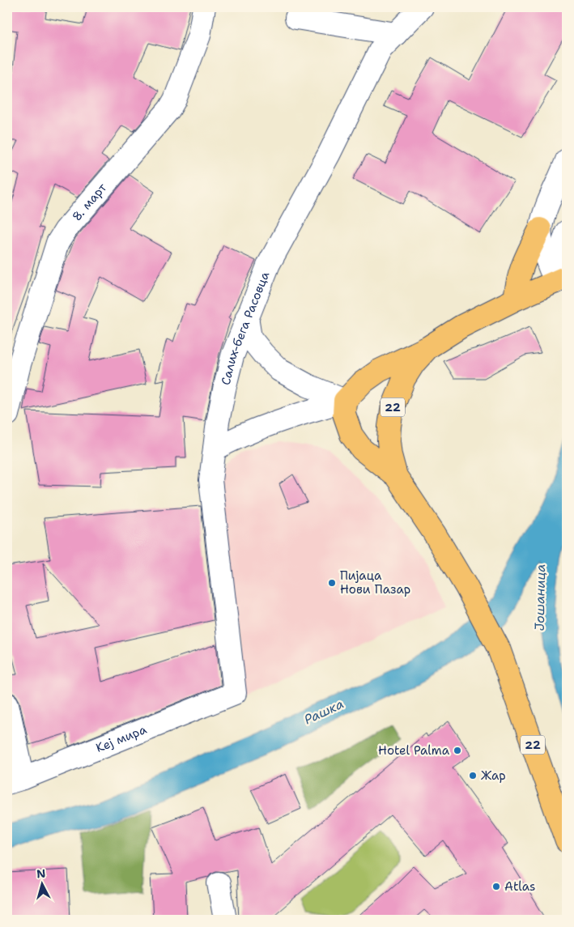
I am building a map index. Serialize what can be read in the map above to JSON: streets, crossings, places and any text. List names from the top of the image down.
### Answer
{
  "streets": {
    "main road": ["22"],
    "street": ["8. март", "Салих-бега Расовца", "Кеј мира"]
  },
  "crossings": [
    ["Салих-бега Расовца", "Кеј мира"]
  ],
  "water": ["Јошаница", "Рашка"],
  "places": [
    "Пијаца Нови Пазар",
    "Hotel Palma",
    "Жар",
    "Atlas"
  ],
  "north": "top"
}
